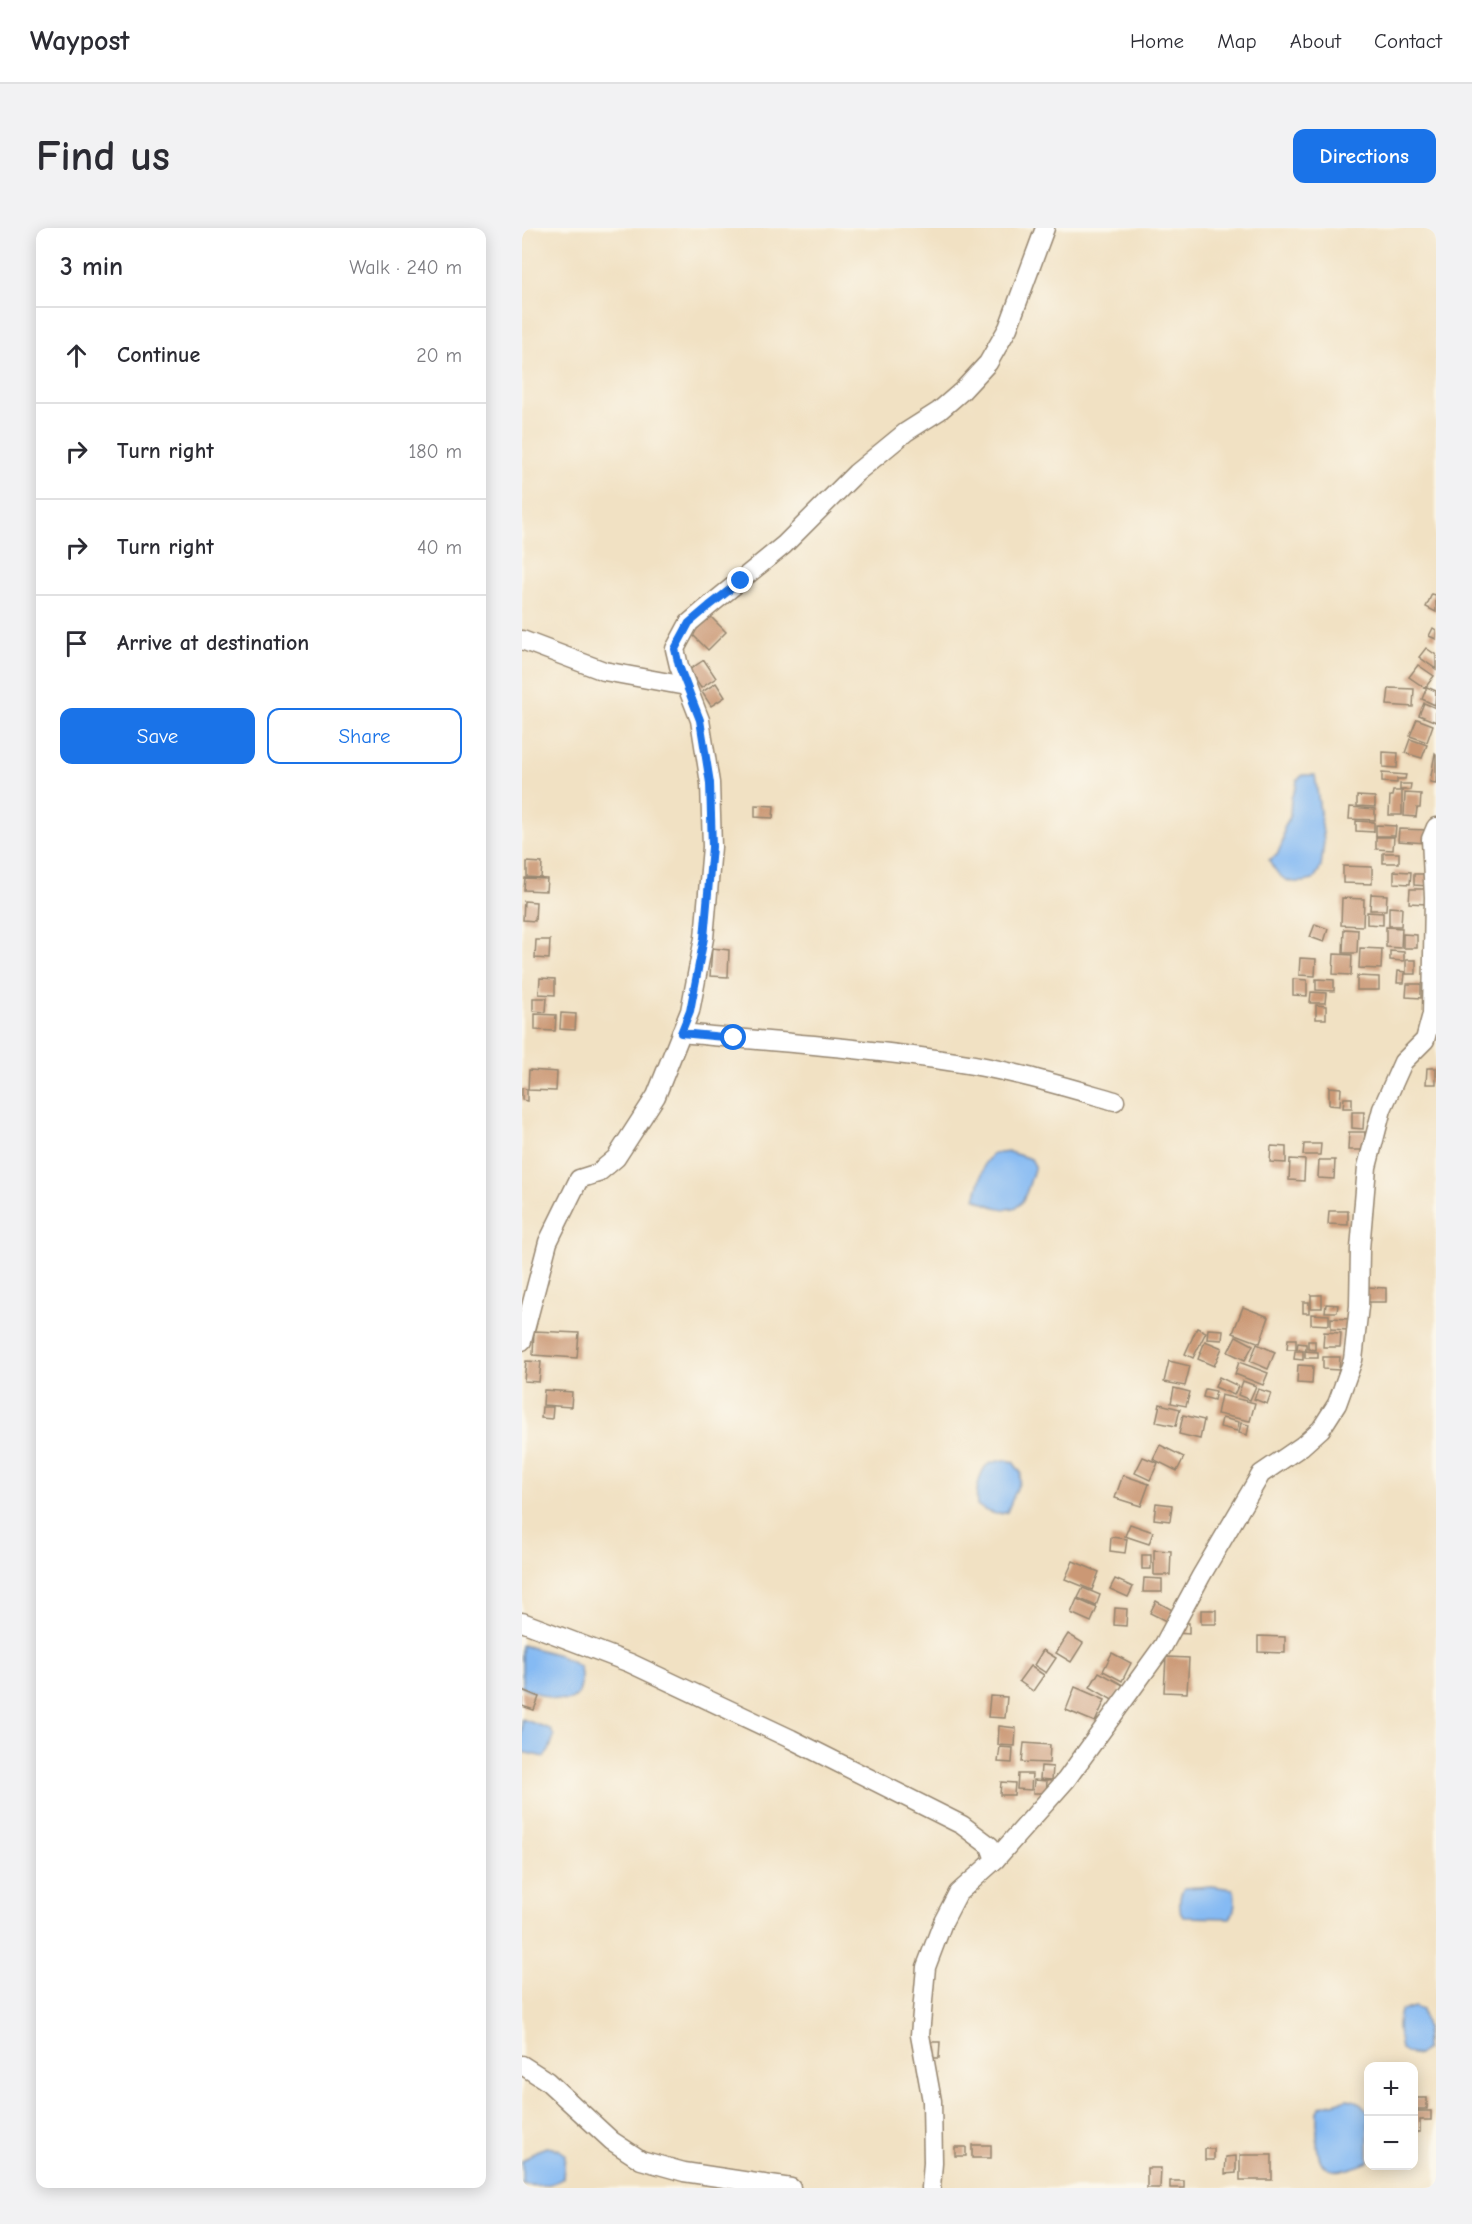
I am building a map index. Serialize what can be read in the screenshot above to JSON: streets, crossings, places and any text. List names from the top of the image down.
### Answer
{
  "page": {
    "header": "Waypost",
    "nav": [
      "Home",
      "Map",
      "About",
      "Contact"
    ],
    "buttons": [
      "Directions",
      ["Save", "Share"]
    ],
    "title": "Find us",
    "heading": ["3 min", "Walk · 240 m"],
    "list": [
      ["Continue", "20 m"],
      ["Turn right", "180 m"],
      ["Turn right", "40 m"],
      "Arrive at destination"
    ],
    "map_buttons": ["+", "−"]
  }
}
